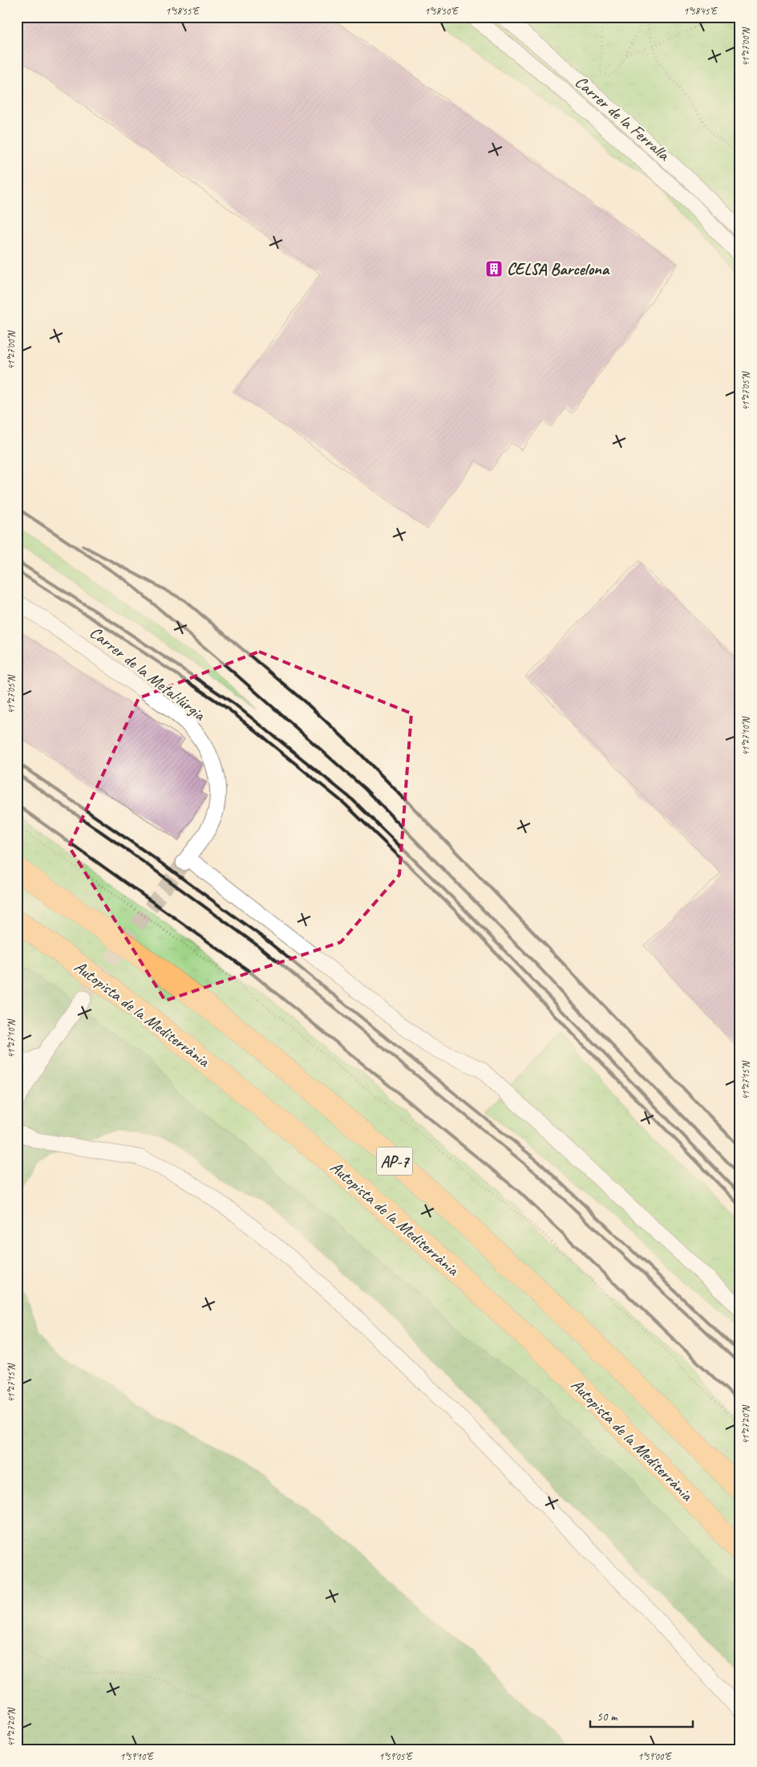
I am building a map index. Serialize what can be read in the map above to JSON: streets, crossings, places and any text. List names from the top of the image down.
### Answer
{
  "streets": {
    "highway": ["Autopista de la Mediterrània", "AP-7"],
    "street": ["Carrer de la Ferralla", "Carrer de la Metal·lúrgia"]
  },
  "places": {
    "building": ["CELSA Barcelona"]
  },
  "scale_bar": "50 m",
  "coordinates": [
    "1°58'55\"E",
    "1°58'50\"E",
    "1°58'45\"E",
    "41°27'00\"N",
    "41°27'05\"N",
    "41°27'10\"N",
    "41°27'15\"N",
    "41°27'20\"N",
    "1°59'10\"E",
    "1°59'05\"E",
    "1°59'00\"E"
  ]
}
